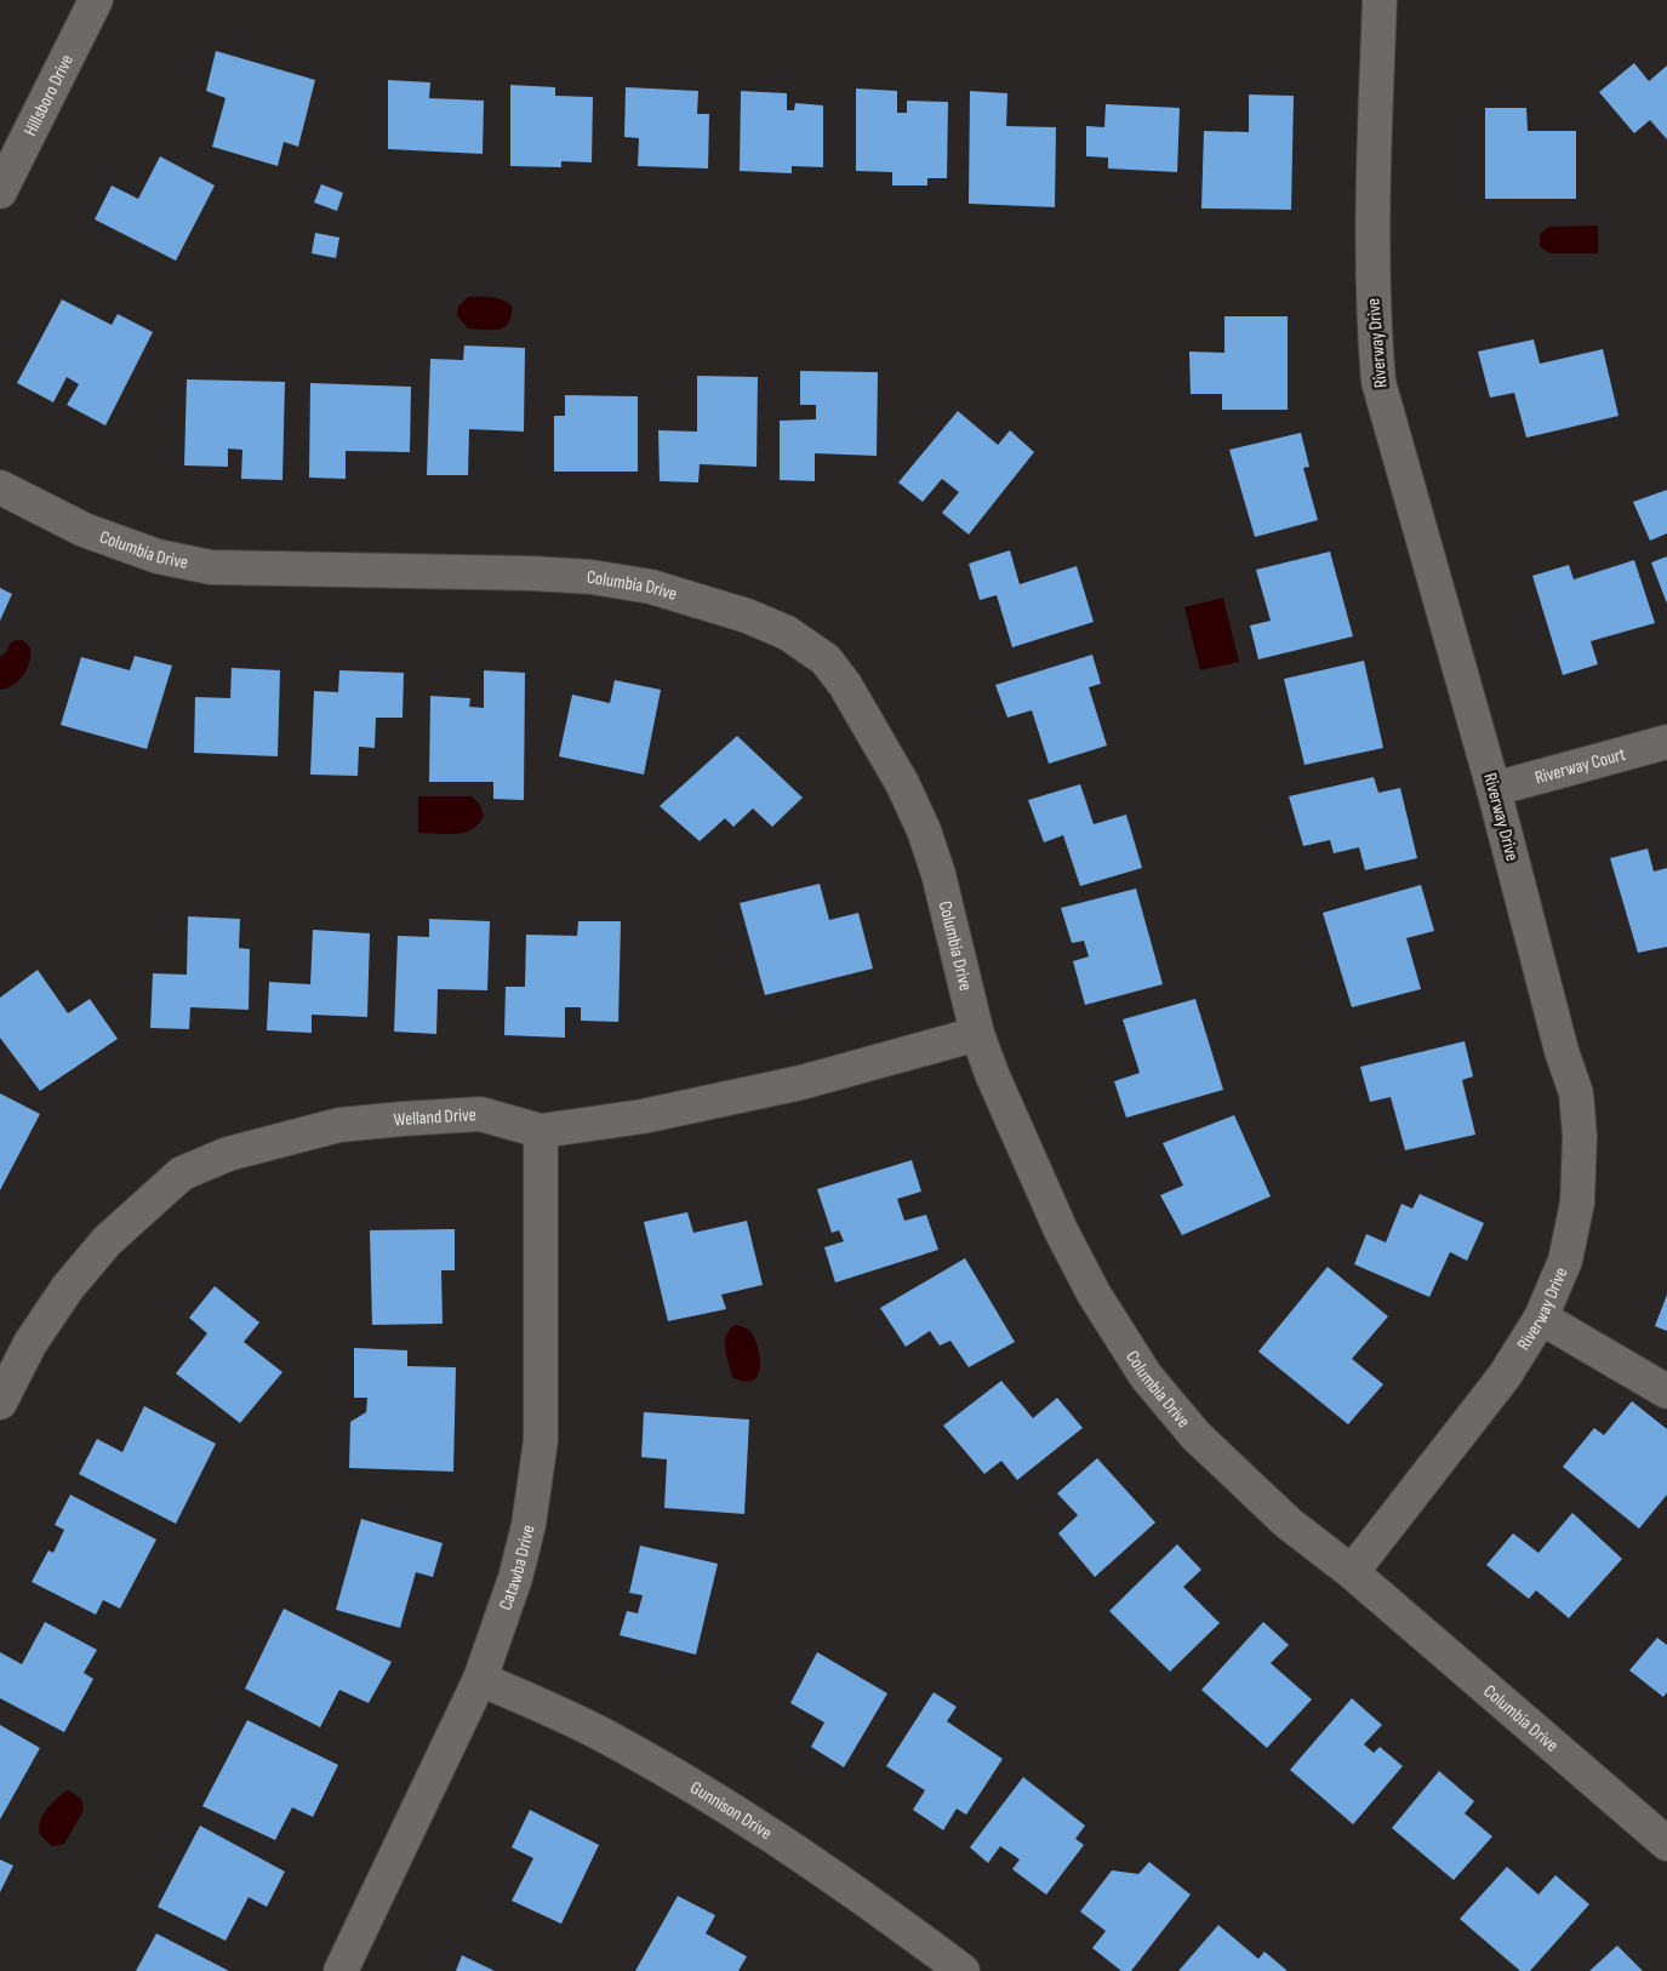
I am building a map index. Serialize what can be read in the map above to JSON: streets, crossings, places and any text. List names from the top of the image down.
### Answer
{
  "streets": {
    "street": [
      "Hillsboro Drive",
      "Riverway Drive",
      "Columbia Drive",
      "Riverway Court",
      "Welland Drive",
      "Catawba Drive",
      "Gunnison Drive"
    ]
  },
  "crossings": [
    ["Riverway Drive", "Columbia Drive"],
    ["Riverway Drive", "Riverway Court"],
    ["Columbia Drive", "Welland Drive"],
    ["Welland Drive", "Catawba Drive"],
    ["Catawba Drive", "Gunnison Drive"]
  ]
}
